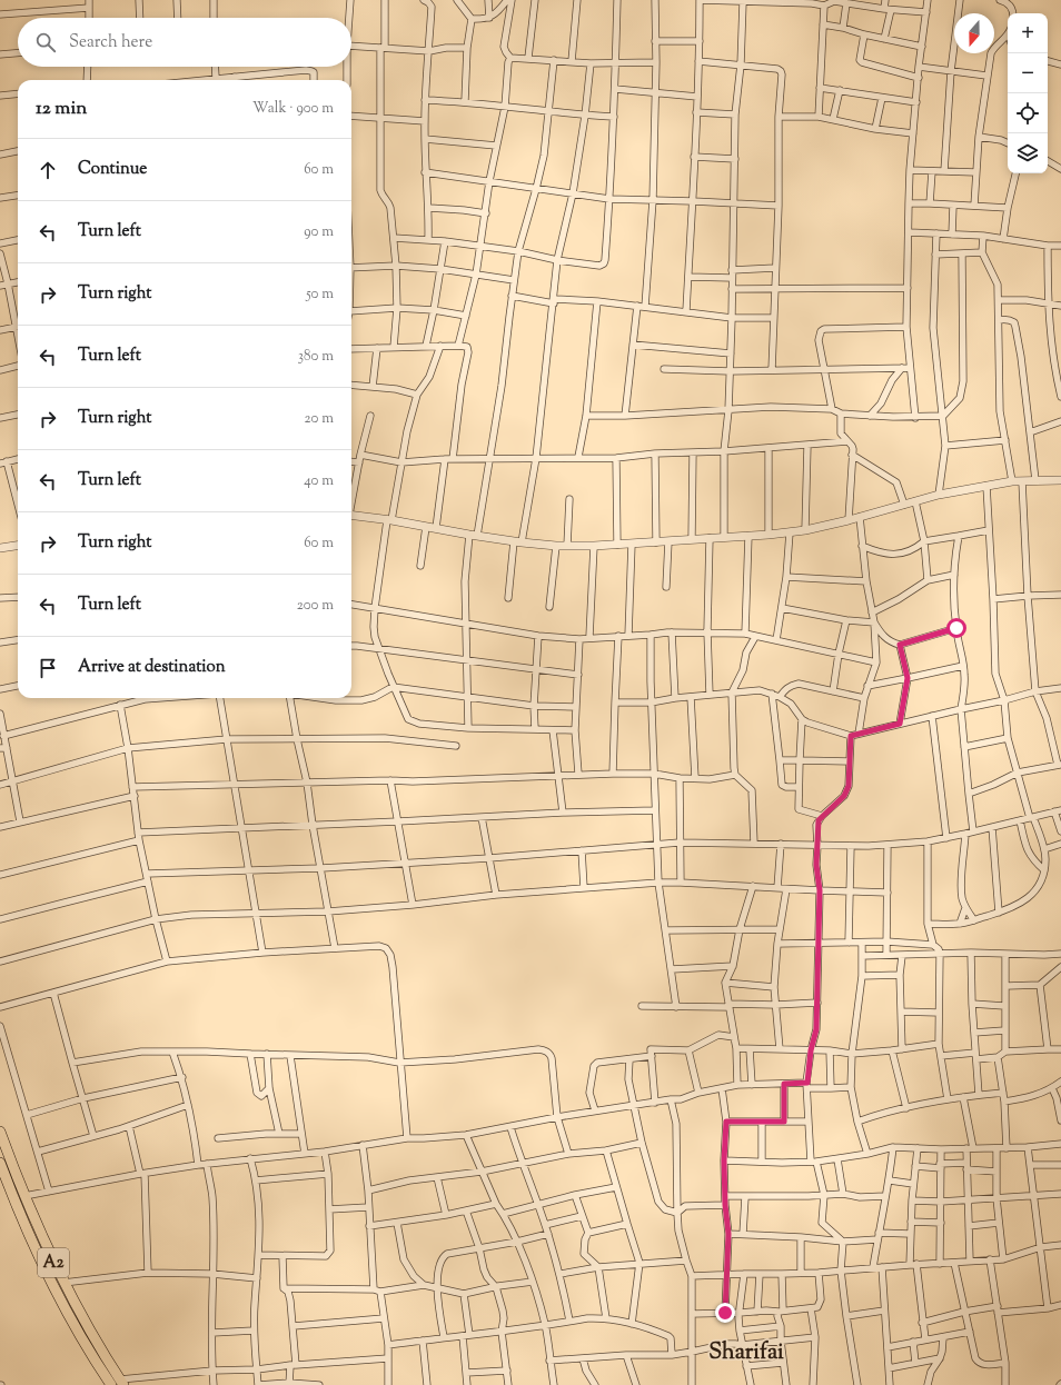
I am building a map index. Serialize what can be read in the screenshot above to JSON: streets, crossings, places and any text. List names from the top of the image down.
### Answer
{
  "streets": {
    "highway": ["A2"]
  },
  "districts": ["Sharifai"],
  "north": "bottom",
  "page": {
    "map_buttons": ["+", "−"],
    "search": "Search here",
    "heading": ["12 min", "Walk · 900 m"],
    "list": [
      ["Continue", "60 m"],
      ["Turn left", "90 m"],
      ["Turn right", "50 m"],
      ["Turn left", "380 m"],
      ["Turn right", "20 m"],
      ["Turn left", "40 m"],
      ["Turn right", "60 m"],
      ["Turn left", "200 m"],
      "Arrive at destination"
    ]
  }
}
